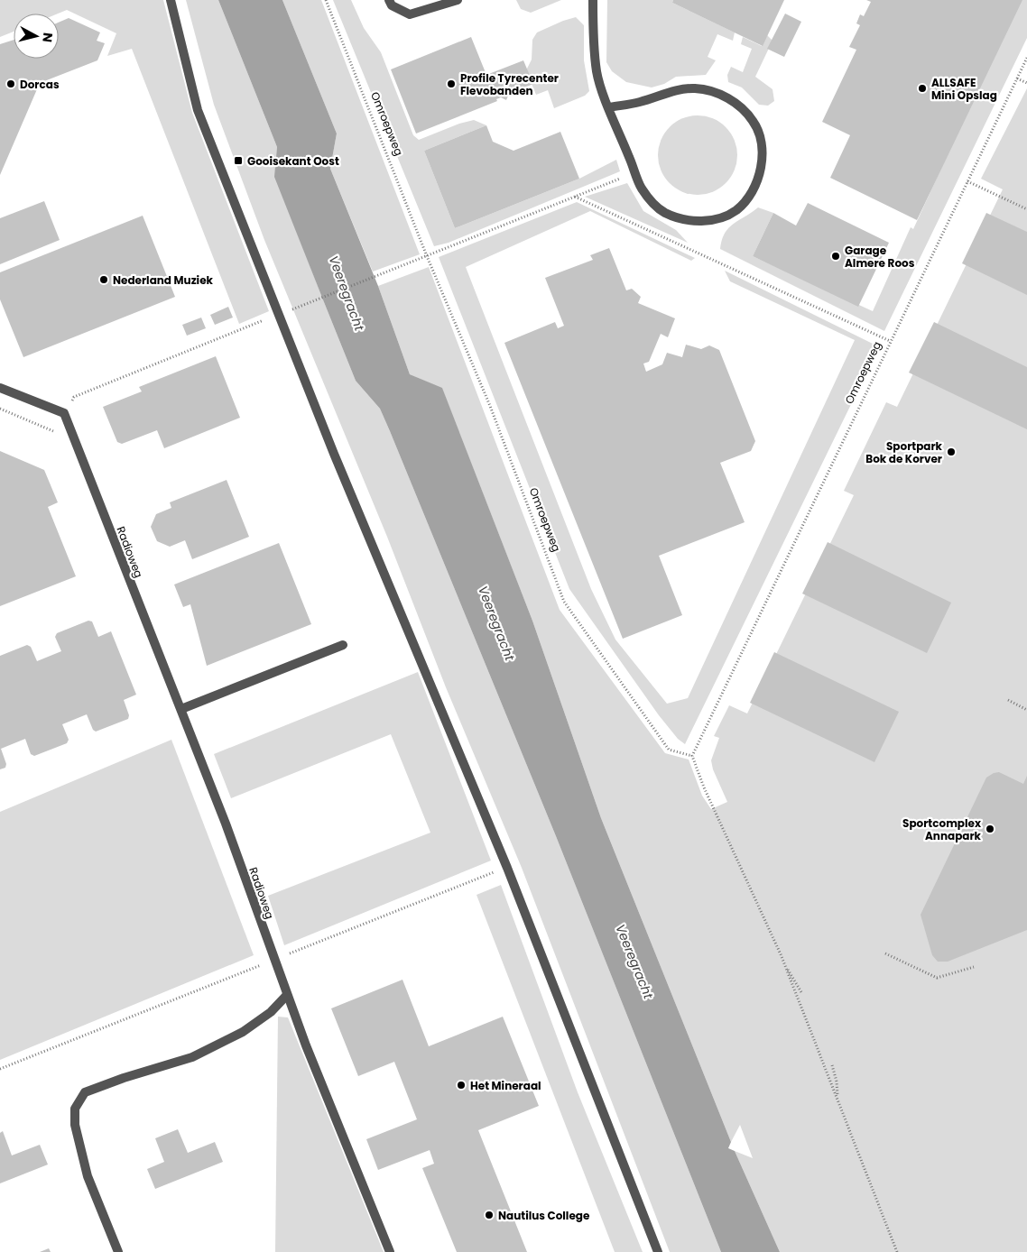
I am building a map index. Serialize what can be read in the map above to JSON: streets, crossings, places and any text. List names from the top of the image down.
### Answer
{
  "streets": {
    "street": ["Radioweg"],
    "path": ["Omroepweg"]
  },
  "water": ["Veeregracht"],
  "places": {
    "other": [
      "Dorcas",
      "Profile Tyrecenter Flevobanden",
      "ALLSAFE Mini Opslag",
      "Garage Almere Roos",
      "Nederland Muziek",
      "Sportpark Bok de Korver",
      "Sportcomplex Annapark",
      "Het Mineraal",
      "Nautilus College"
    ],
    "transit": ["Gooisekant Oost"]
  },
  "north": "right"
}
